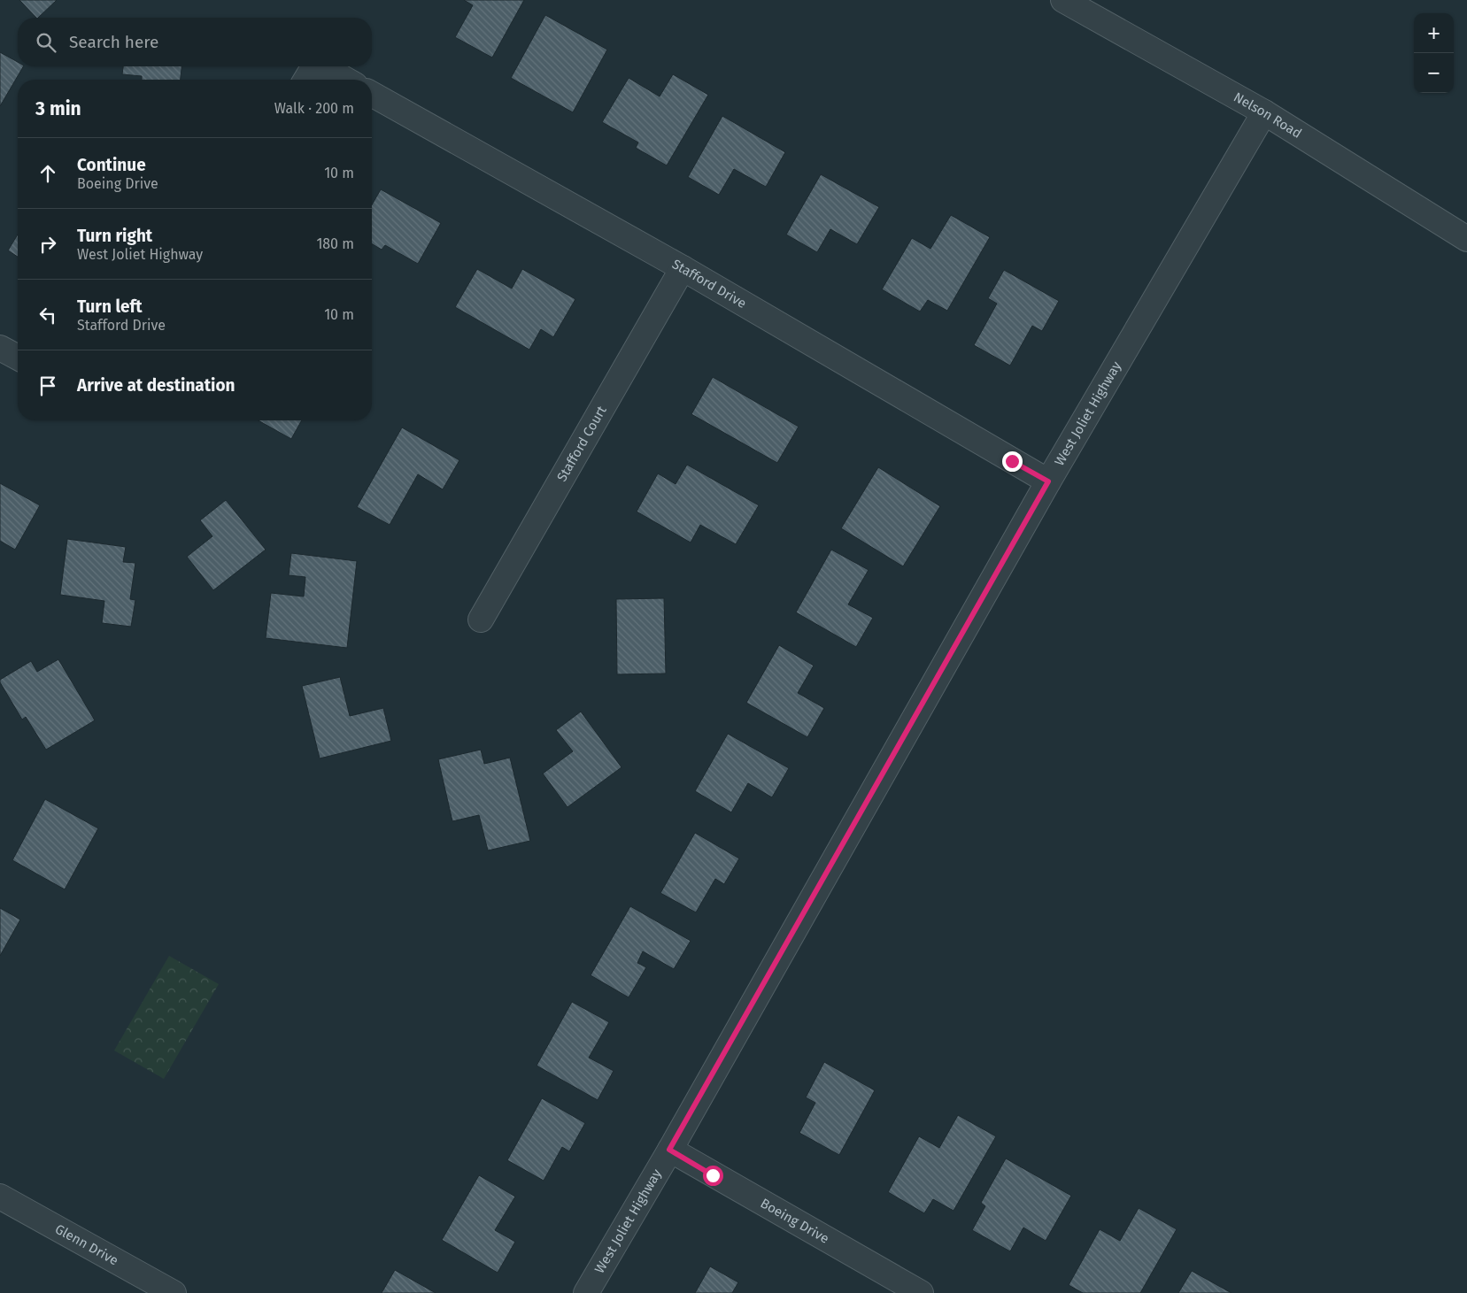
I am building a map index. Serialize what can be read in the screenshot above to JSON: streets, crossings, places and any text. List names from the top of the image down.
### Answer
{
  "streets": {
    "street": [
      "Nelson Road",
      "Stafford Drive",
      "West Joliet Highway",
      "Stafford Court",
      "Boeing Drive",
      "Glenn Drive"
    ]
  },
  "crossings": [
    ["Nelson Road", "West Joliet Highway"],
    ["Stafford Drive", "West Joliet Highway"],
    ["Stafford Drive", "Stafford Court"],
    ["West Joliet Highway", "Boeing Drive"]
  ],
  "page": {
    "map_buttons": ["+", "−"],
    "search": "Search here",
    "heading": ["3 min", "Walk · 200 m"],
    "list": [
      ["Continue", "Boeing Drive", "10 m"],
      ["Turn right", "West Joliet Highway", "180 m"],
      ["Turn left", "Stafford Drive", "10 m"],
      "Arrive at destination"
    ]
  }
}
